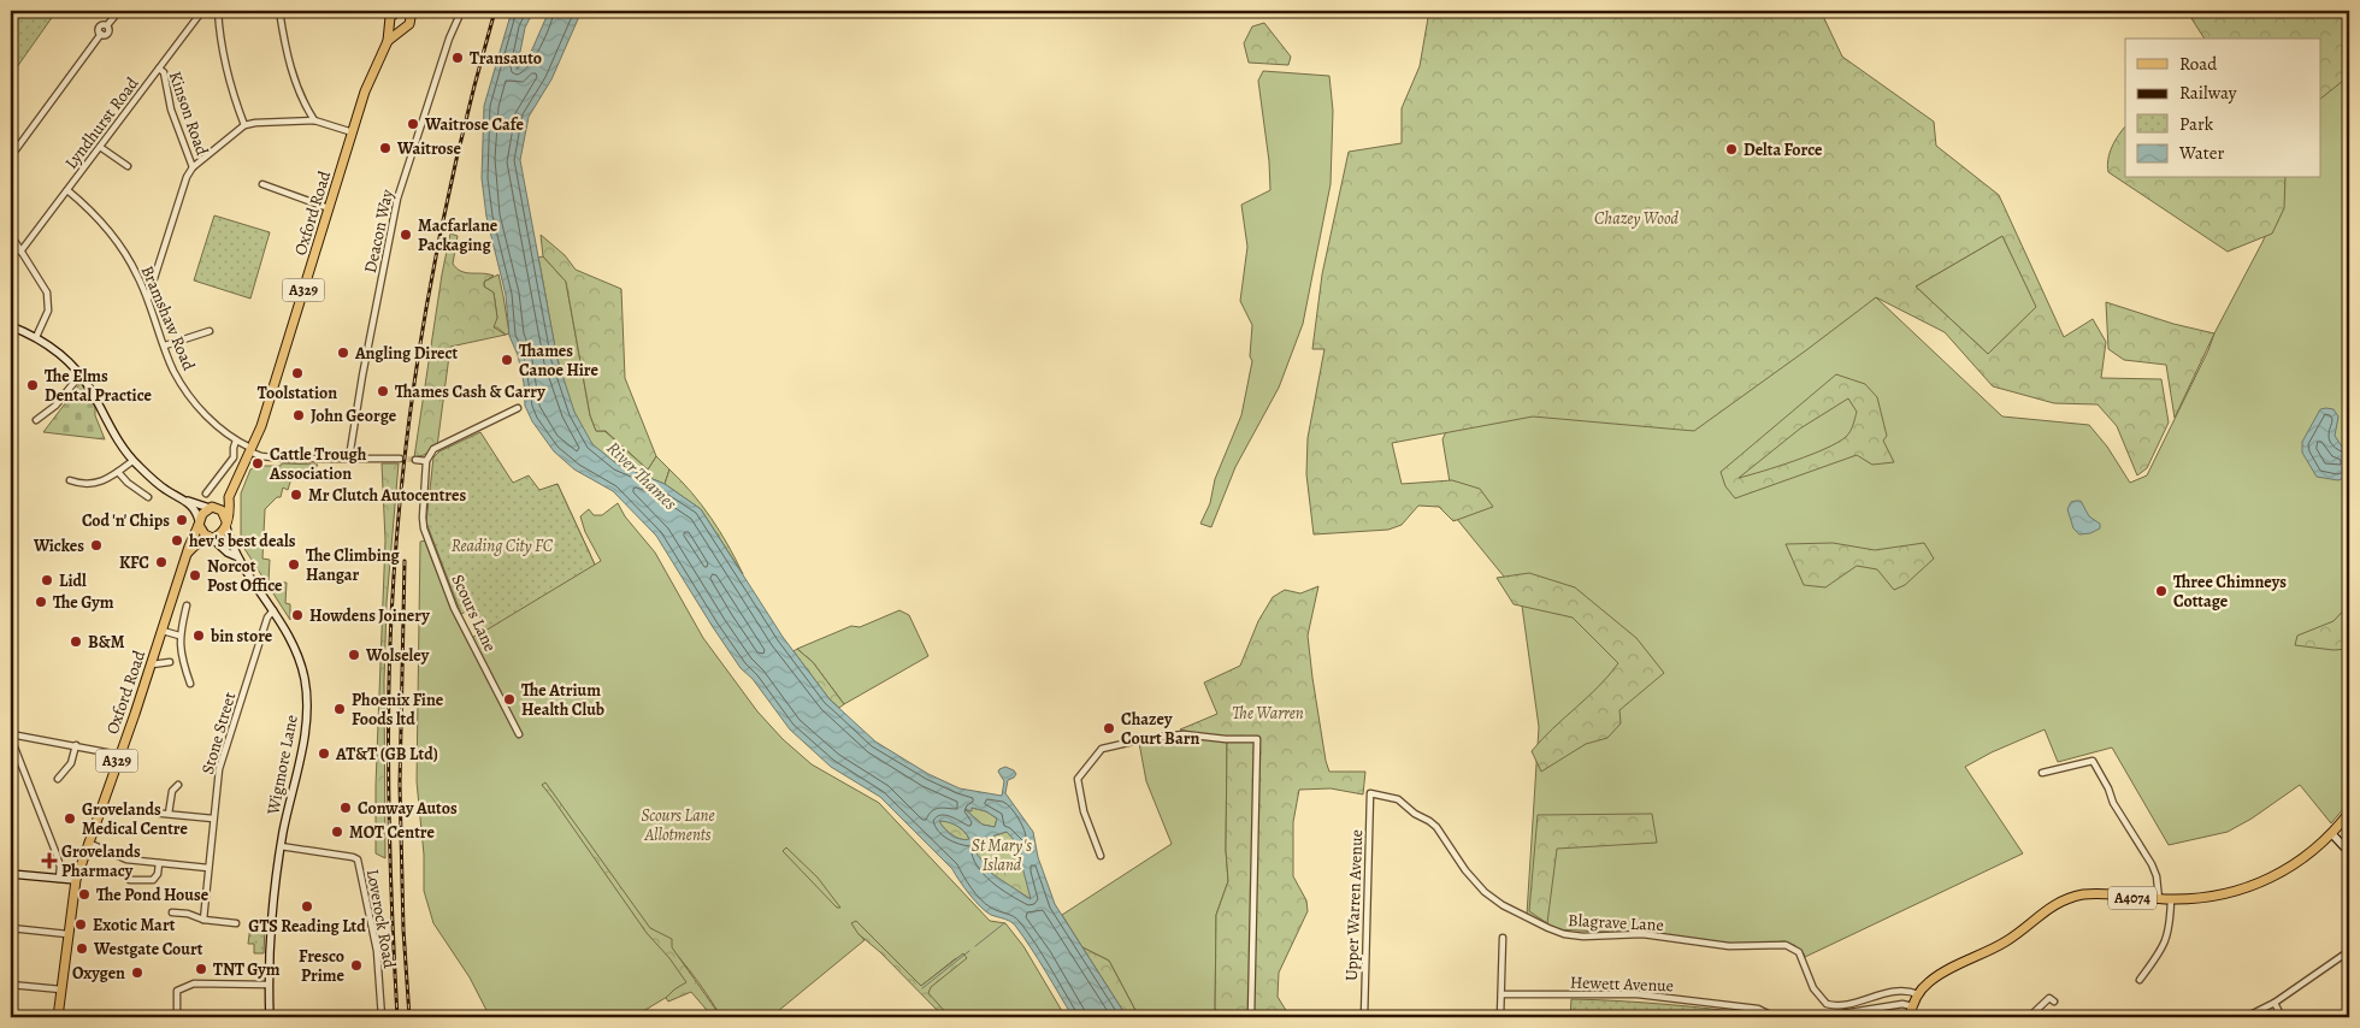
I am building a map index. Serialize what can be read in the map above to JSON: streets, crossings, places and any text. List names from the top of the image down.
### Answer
{
  "streets": {
    "main road": ["Oxford Road", "A329", "A4074"],
    "street": [
      "Kinson Road",
      "Lyndhurst Road",
      "Deacon Way",
      "Bramshaw Road",
      "Scours Lane",
      "Stone Street",
      "Wigmore Lane",
      "Upper Warren Avenue",
      "Loverock Road",
      "Blagrave Lane",
      "Hewett Avenue"
    ]
  },
  "crossings": [
    ["Kinson Road", "Lyndhurst Road"],
    ["Lyndhurst Road", "Bramshaw Road"],
    ["Oxford Road", "Bramshaw Road"],
    ["Oxford Road", "Wigmore Lane"],
    ["Stone Street", "Wigmore Lane"],
    ["Wigmore Lane", "Loverock Road"],
    ["Upper Warren Avenue", "Blagrave Lane"]
  ],
  "water": ["River Thames"],
  "parks": [
    "Chazey Wood",
    "Reading City FC",
    "The Warren",
    "Scours Lane Allotments",
    "St Mary's Island"
  ],
  "places": {
    "other": [
      "Transauto",
      "Waitrose Cafe",
      "Waitrose",
      "Delta Force",
      "Macfarlane Packaging",
      "Angling Direct",
      "Thames Canoe Hire",
      "Toolstation",
      "The Elms Dental Practice",
      "Thames Cash & Carry",
      "John George",
      "Cattle Trough Association",
      "Mr Clutch Autocentres",
      "Cod 'n' Chips",
      "hev's best deals",
      "Wickes",
      "KFC",
      "The Climbing Hangar",
      "Norcot Post Office",
      "Lidl",
      "Three Chimneys Cottage",
      "The Gym",
      "Howdens Joinery",
      "bin store",
      "B&M",
      "Wolseley",
      "The Atrium Health Club",
      "Phoenix Fine Foods ltd",
      "Chazey Court Barn",
      "AT&T (GB Ltd)",
      "Conway Autos",
      "Grovelands Medical Centre",
      "MOT Centre",
      "The Pond House",
      "GTS Reading Ltd",
      "Exotic Mart",
      "Westgate Court",
      "Fresco Prime",
      "TNT Gym",
      "Oxygen"
    ],
    "health": ["Grovelands Pharmacy"]
  },
  "legend": [
    "Road",
    "Railway",
    "Park",
    "Water"
  ]
}
